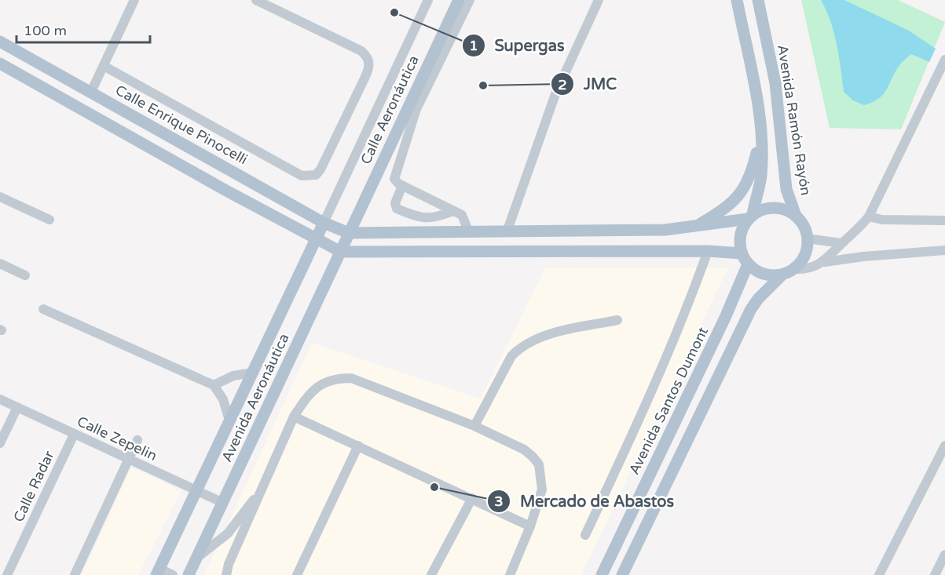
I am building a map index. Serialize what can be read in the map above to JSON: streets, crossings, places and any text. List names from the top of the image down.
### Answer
{
  "streets": {
    "main road": [
      "Calle Aeronáutica",
      "Avenida Ramón Rayón",
      "Calle Enrique Pinocelli",
      "Avenida Aeronáutica",
      "Avenida Santos Dumont"
    ],
    "street": ["Calle Zepelin", "Calle Radar"]
  },
  "crossings": [
    ["Calle Aeronáutica", "Calle Enrique Pinocelli"],
    ["Calle Aeronáutica", "Avenida Aeronáutica"],
    ["Avenida Ramón Rayón", "Avenida Santos Dumont"],
    ["Calle Enrique Pinocelli", "Avenida Aeronáutica"],
    ["Avenida Aeronáutica", "Calle Zepelin"],
    ["Calle Zepelin", "Calle Radar"]
  ],
  "places": ["Supergas", "JMC", "Mercado de Abastos"],
  "scale_bar": "100 m"
}
